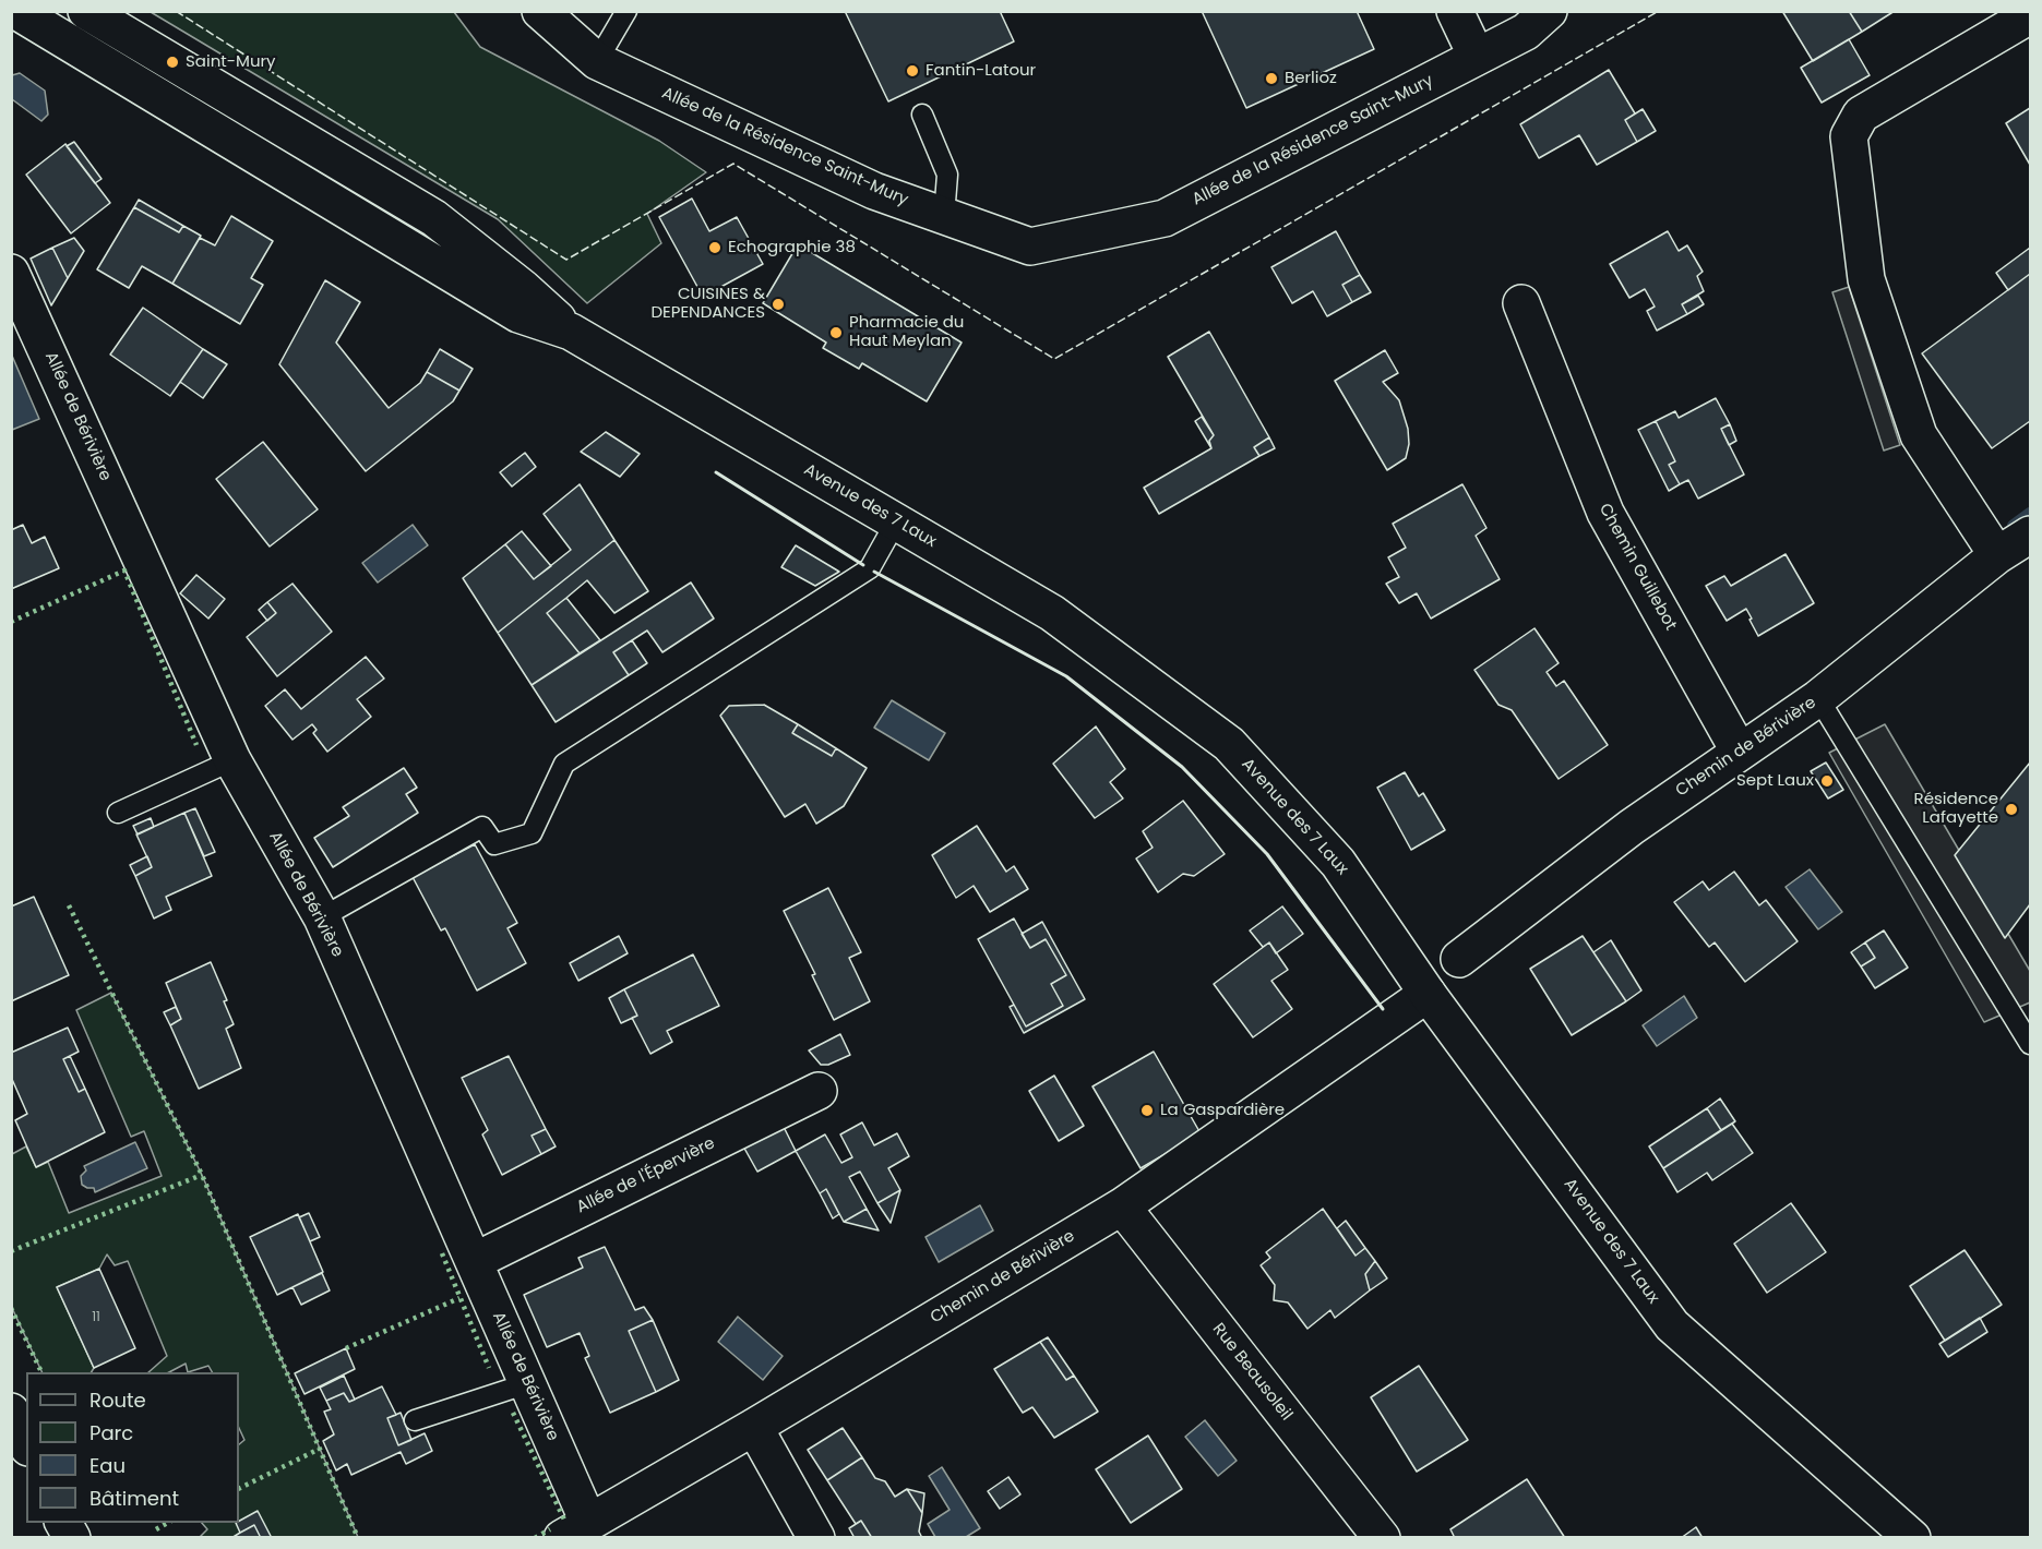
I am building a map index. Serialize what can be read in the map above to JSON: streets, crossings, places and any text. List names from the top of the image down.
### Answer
{
  "streets": {
    "street": [
      "Allée de la Résidence Saint-Mury",
      "Allée de Bérivière",
      "Avenue des 7 Laux",
      "Chemin Guillebot",
      "Chemin de Bérivière",
      "Allée de l'Épervière",
      "Rue Beausoleil"
    ]
  },
  "crossings": [
    ["Allée de Bérivière", "Chemin de Bérivière"],
    ["Allée de Bérivière", "Allée de l'Épervière"],
    ["Avenue des 7 Laux", "Chemin de Bérivière"],
    ["Chemin Guillebot", "Chemin de Bérivière"],
    ["Chemin de Bérivière", "Rue Beausoleil"]
  ],
  "places": [
    "Saint-Mury",
    "Fantin-Latour",
    "Berlioz",
    "Echographie 38",
    "CUISINES & DEPENDANCES",
    "Pharmacie du Haut Meylan",
    "Sept Laux",
    "Résidence Lafayette",
    "La Gaspardière"
  ],
  "house_numbers": ["11"],
  "legend": [
    "Route",
    "Parc",
    "Eau",
    "Bâtiment"
  ]
}
